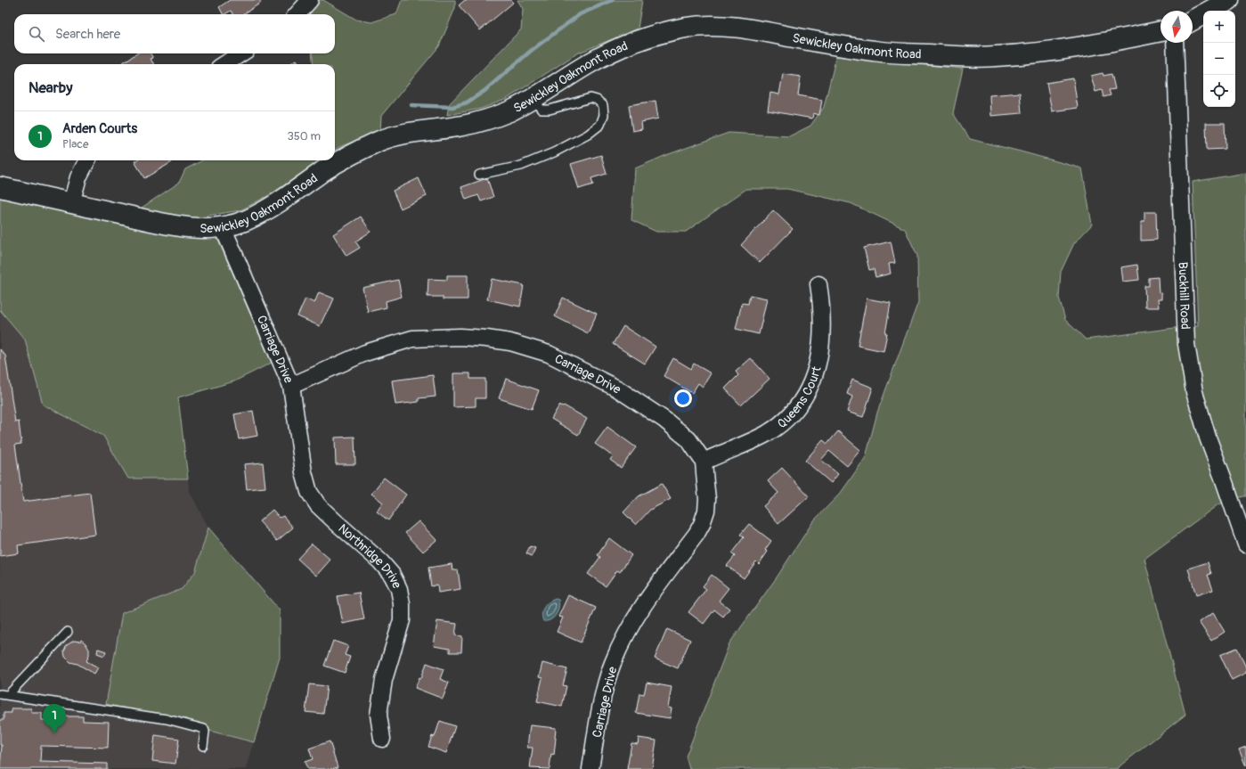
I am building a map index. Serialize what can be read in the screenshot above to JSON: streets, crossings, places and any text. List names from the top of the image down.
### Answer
{
  "streets": {
    "main road": ["Sewickley Oakmont Road"],
    "street": [
      "Buckhill Road",
      "Carriage Drive",
      "Queens Court",
      "Northridge Drive"
    ]
  },
  "crossings": [
    ["Sewickley Oakmont Road", "Carriage Drive"],
    ["Carriage Drive", "Queens Court"],
    ["Carriage Drive", "Northridge Drive"]
  ],
  "north": "bottom",
  "page": {
    "map_buttons": ["+", "−"],
    "search": "Search here",
    "heading": "Nearby",
    "list": [
      {
        "mark": "1",
        "name": "Arden Courts",
        "note": "Place",
        "value": "350 m"
      }
    ],
    "pins": "1"
  }
}
